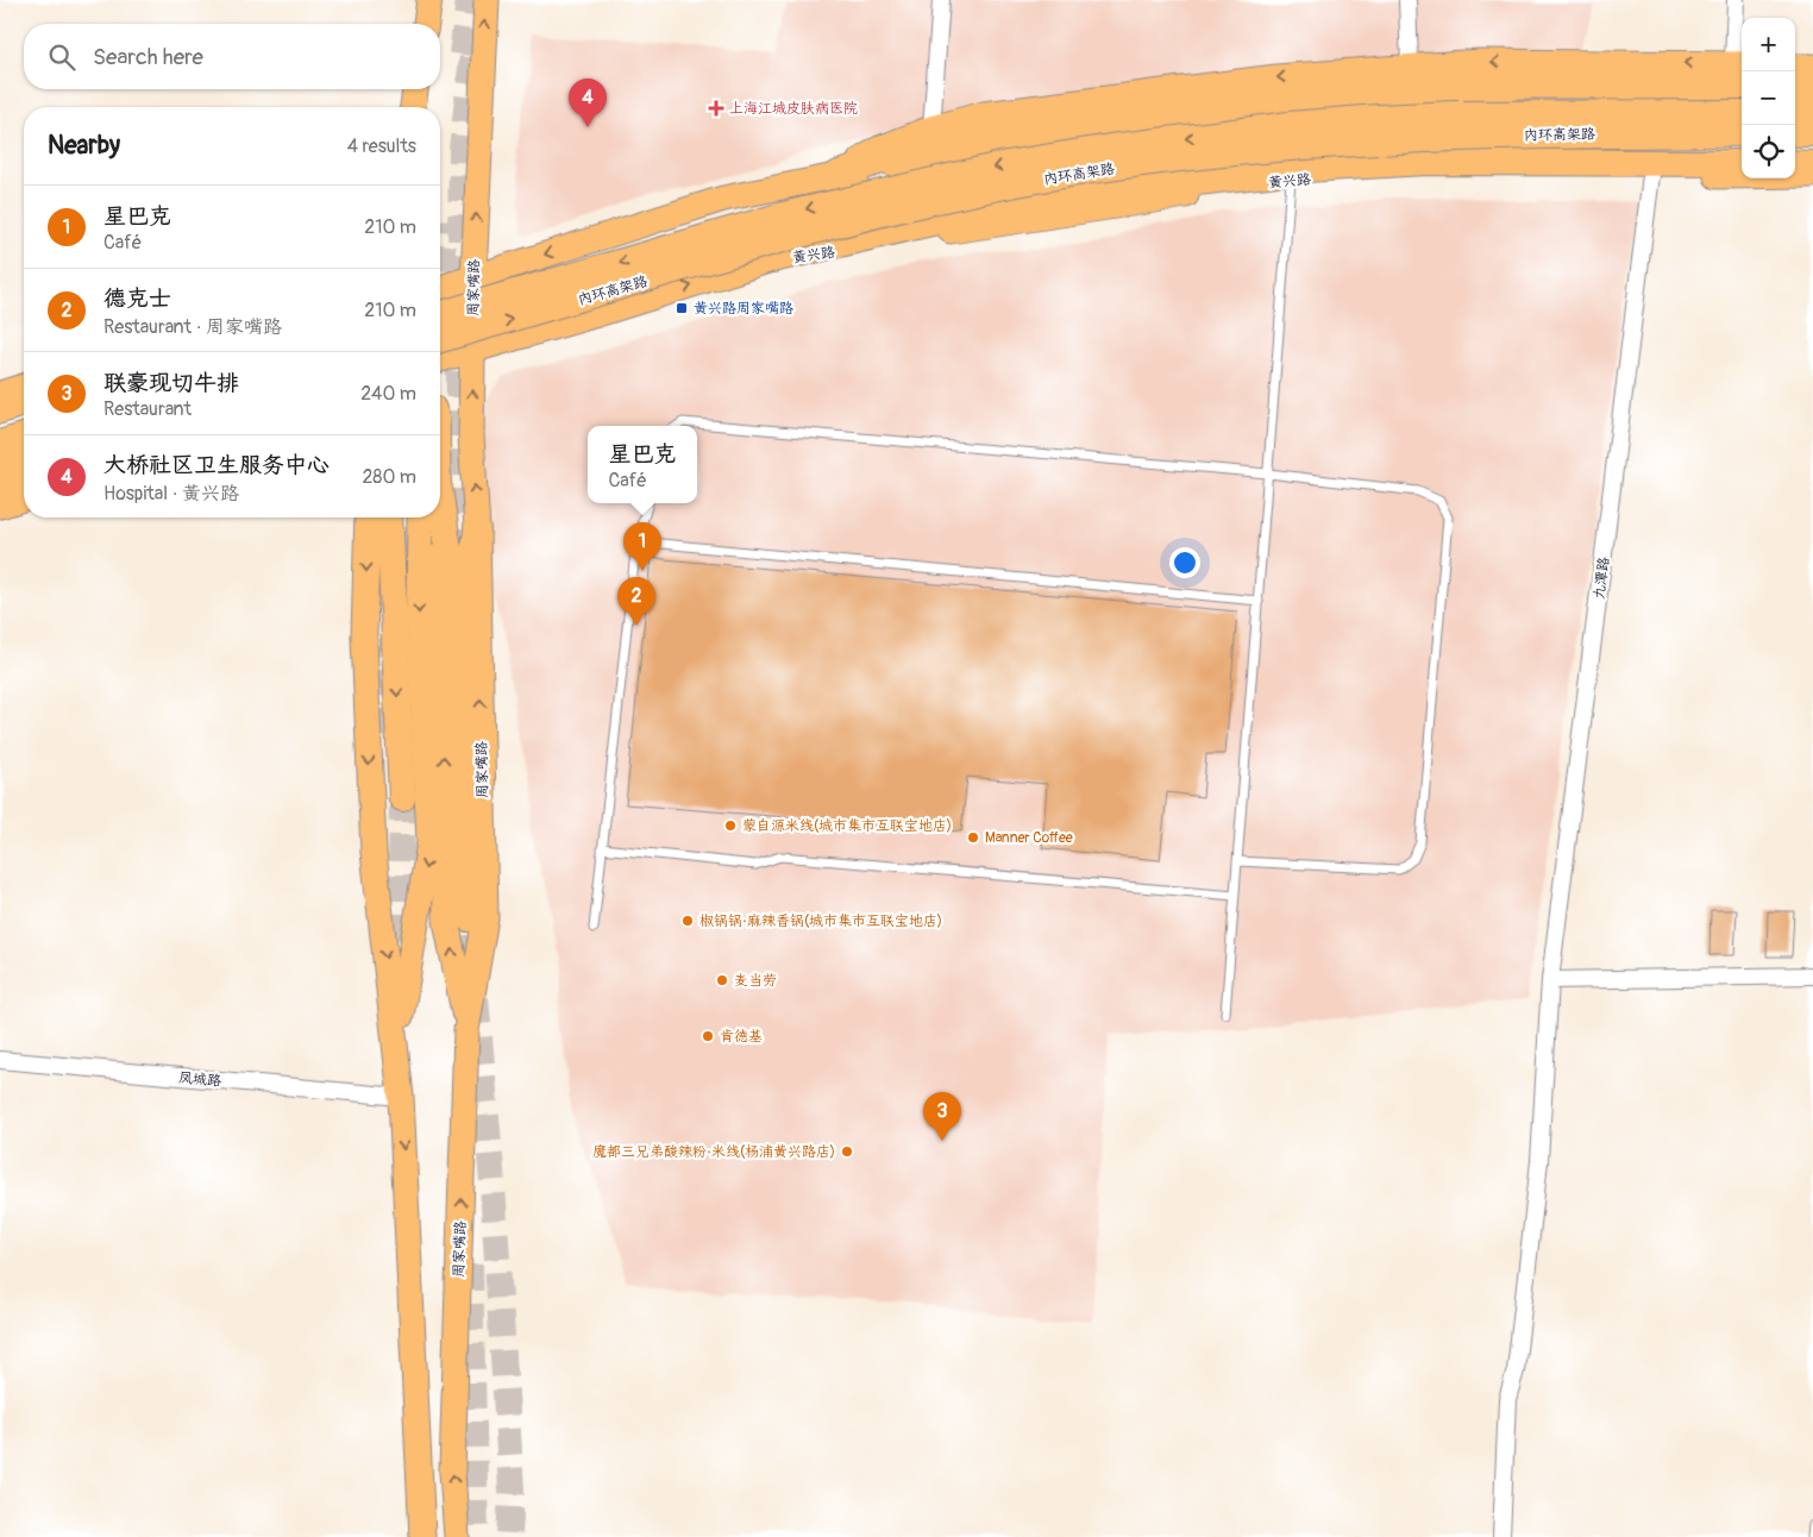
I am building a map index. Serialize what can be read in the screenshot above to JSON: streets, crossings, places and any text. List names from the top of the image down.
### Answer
{
  "streets": {
    "highway": ["内环高架路"],
    "main road": ["黄兴路", "周家嘴路"],
    "street": ["九潭路", "凤城路"]
  },
  "crossings": [
    ["黄兴路", "周家嘴路"],
    ["黄兴路", "九潭路"]
  ],
  "places": {
    "health": ["上海江城皮肤病医院"],
    "transit": ["黄兴路周家嘴路"],
    "other": [
      "蒙自源米线(城市集市互联宝地店)",
      "Manner Coffee",
      "椒锅锅·麻辣香锅(城市集市互联宝地店)",
      "麦当劳",
      "肯德基",
      "魔都三兄弟酸辣粉·米线(杨浦黄兴路店)"
    ]
  },
  "page": {
    "map_buttons": ["+", "−"],
    "search": "Search here",
    "pins": [
      "4",
      "1",
      "2",
      "3"
    ],
    "heading": ["Nearby", "4 results"],
    "list": [
      {
        "mark": "1",
        "name": "星巴克",
        "note": "Café",
        "value": "210 m"
      },
      {
        "mark": "2",
        "name": "德克士",
        "note": "Restaurant · 周家嘴路",
        "value": "210 m"
      },
      {
        "mark": "3",
        "name": "联豪现切牛排",
        "note": "Restaurant",
        "value": "240 m"
      },
      {
        "mark": "4",
        "name": "大桥社区卫生服务中心",
        "note": "Hospital · 黄兴路",
        "value": "280 m"
      }
    ],
    "popup": ["星巴克", "Café"]
  }
}
